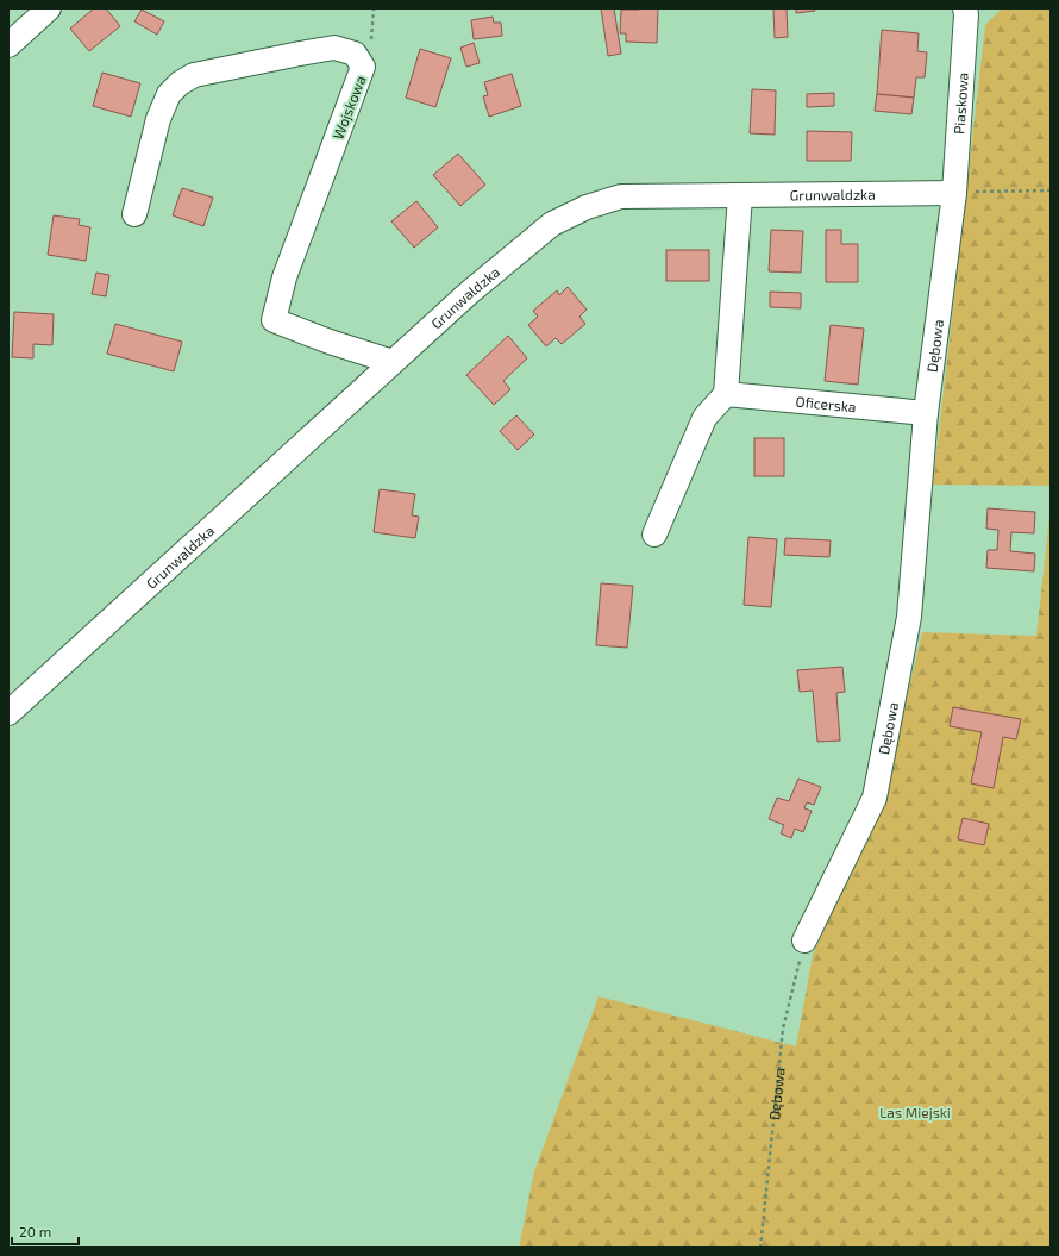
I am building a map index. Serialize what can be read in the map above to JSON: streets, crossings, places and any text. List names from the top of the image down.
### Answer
{
  "streets": {
    "street": [
      "Piaskowa",
      "Wojskowa",
      "Grunwaldzka",
      "Dębowa",
      "Oficerska"
    ]
  },
  "crossings": [
    ["Piaskowa", "Grunwaldzka"],
    ["Piaskowa", "Dębowa"],
    ["Wojskowa", "Grunwaldzka"],
    ["Grunwaldzka", "Dębowa"],
    ["Dębowa", "Oficerska"]
  ],
  "parks": ["Las Miejski"],
  "scale_bar": "20 m"
}
